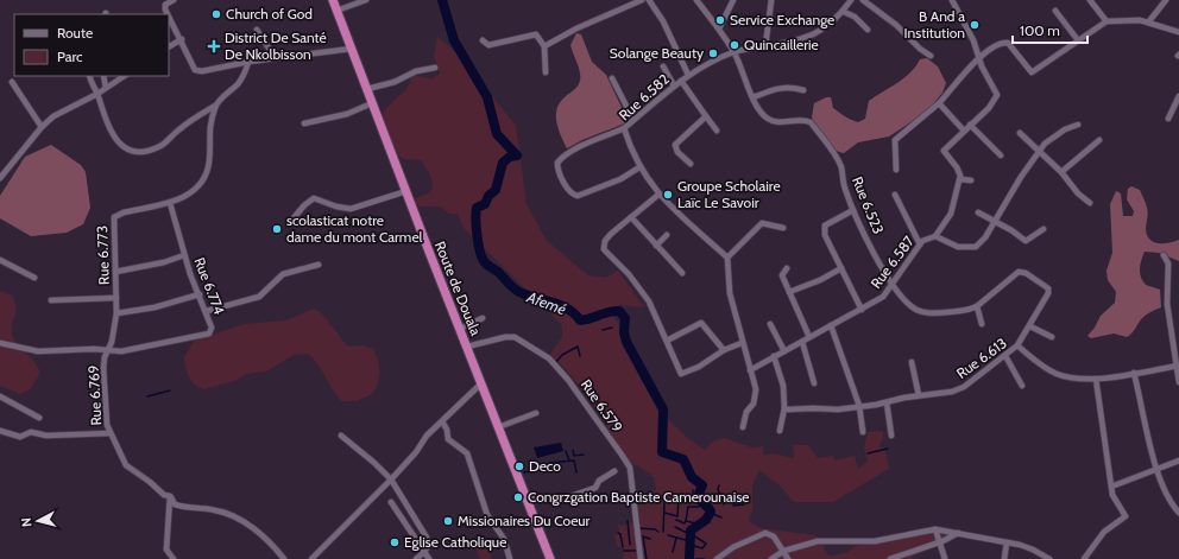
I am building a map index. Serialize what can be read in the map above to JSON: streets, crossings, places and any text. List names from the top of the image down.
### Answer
{
  "streets": {
    "highway": ["Route de Douala"],
    "street": [
      "Rue 6.582",
      "Rue 6.523",
      "Rue 6.773",
      "Rue 6.587",
      "Rue 6.774",
      "Rue 6.613",
      "Rue 6.769",
      "Rue 6.579"
    ]
  },
  "crossings": [
    ["Rue 6.582", "Rue 6.523"],
    ["Rue 6.523", "Rue 6.587"],
    ["Rue 6.773", "Rue 6.774"],
    ["Rue 6.773", "Rue 6.769"],
    ["Rue 6.774", "Rue 6.769"],
    ["Route de Douala", "Rue 6.579"]
  ],
  "water": ["Afemé"],
  "places": {
    "other": [
      "Church of God",
      "Service Exchange",
      "B And a Institution",
      "Quincaillerie",
      "Solange Beauty",
      "Groupe Scholaire Laïc Le Savoir",
      "scolasticat notre dame du mont Carmel",
      "Deco",
      "Congrzgation Baptiste Camerounaise",
      "Missionaires Du Coeur",
      "Eglise Catholique"
    ],
    "health": ["District De Santé De Nkolbisson"]
  },
  "legend": ["Route", "Parc"],
  "scale_bar": "100 m",
  "north": "left"
}
